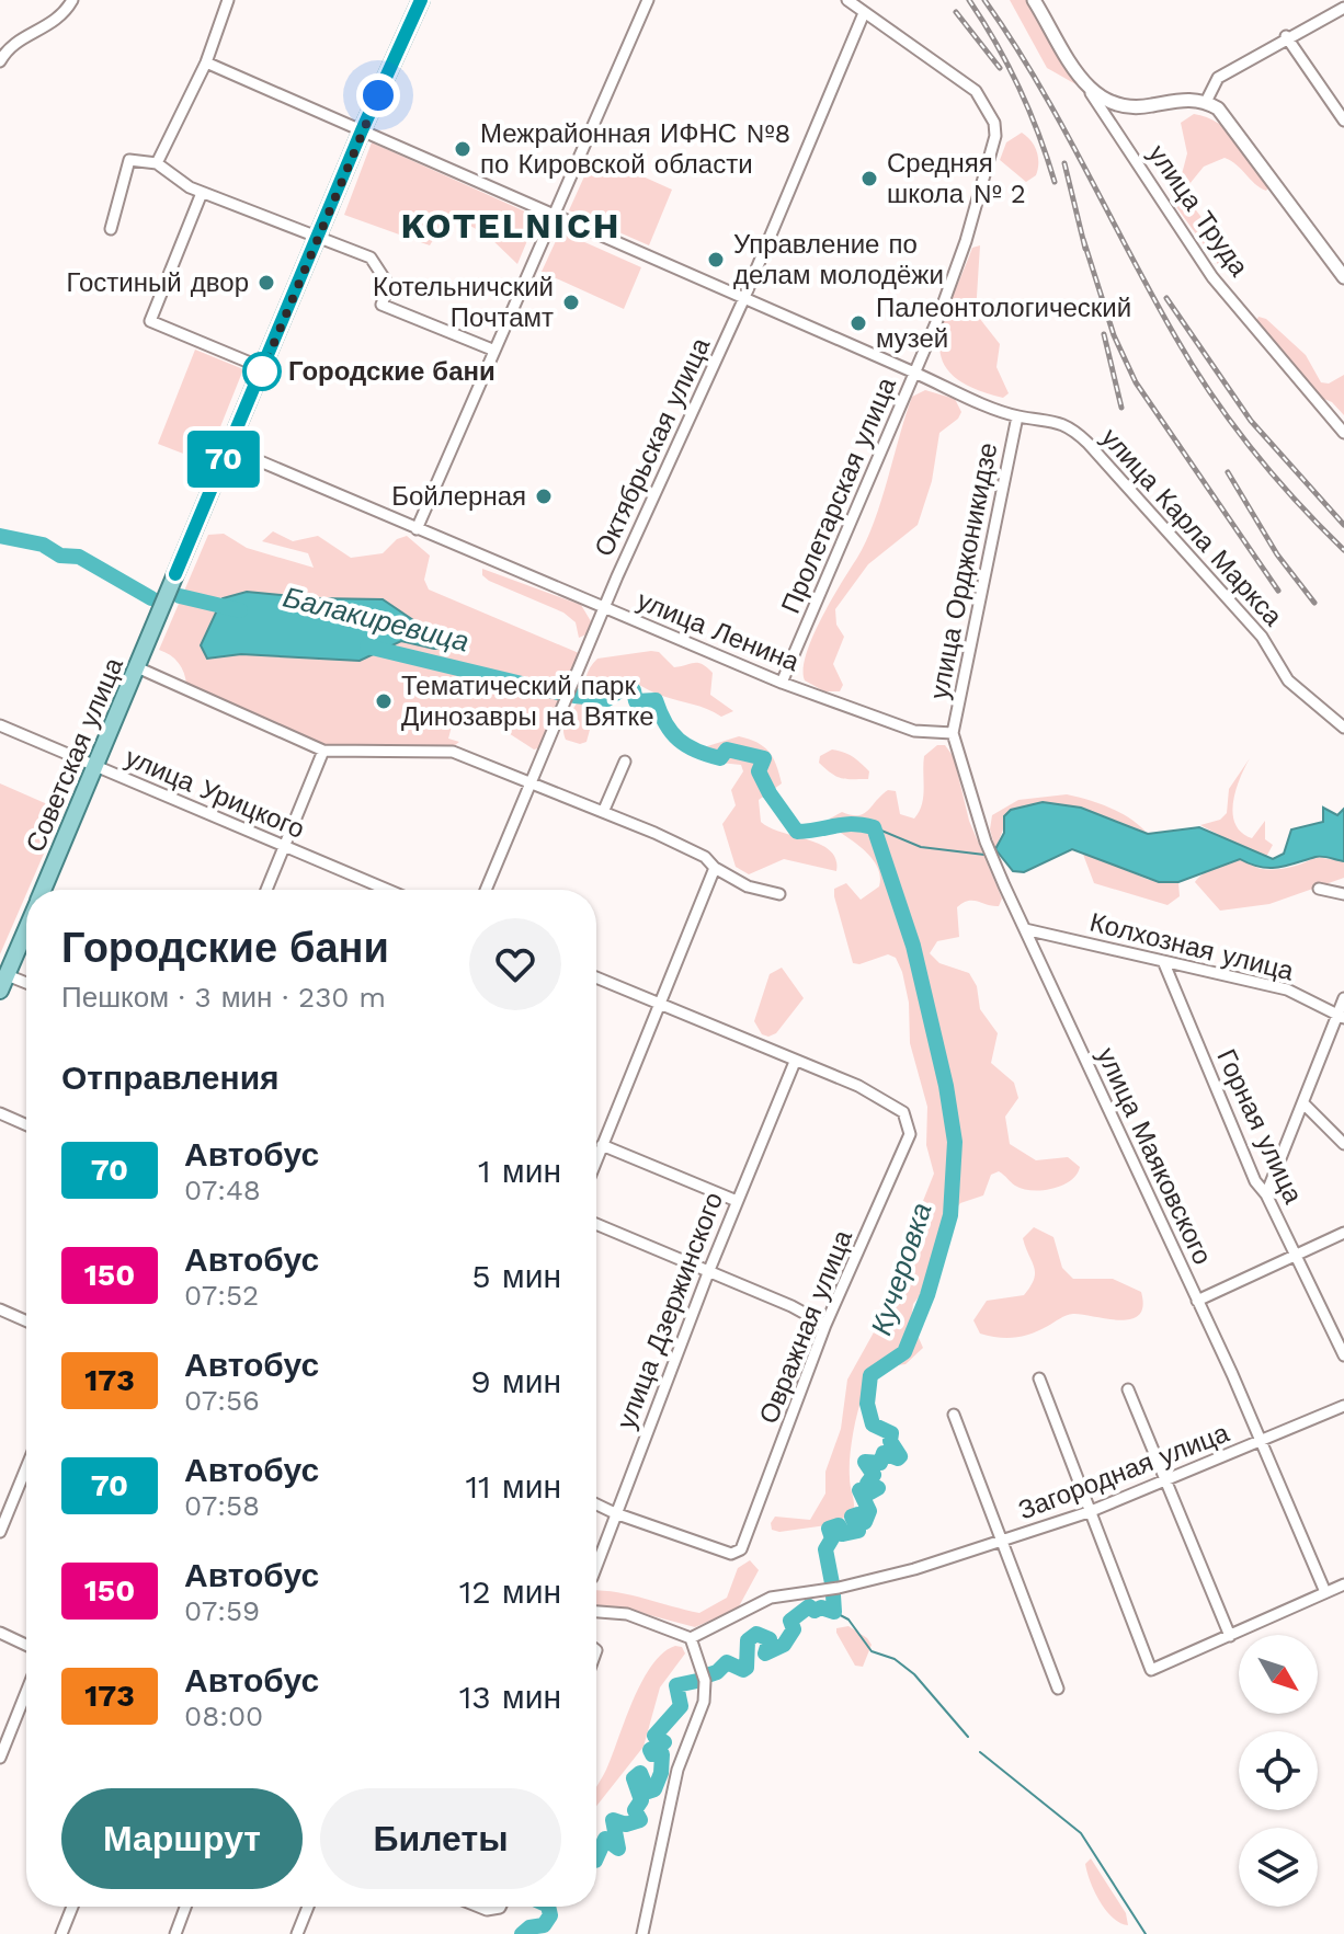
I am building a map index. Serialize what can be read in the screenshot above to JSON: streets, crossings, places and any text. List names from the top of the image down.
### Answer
{
  "streets": {
    "main road": ["Советская улица"],
    "street": [
      "улица Труда",
      "Октябрьская улица",
      "Пролетарская улица",
      "улица Карла Маркса",
      "улица Орджоникидзе",
      "улица Ленина",
      "улица Урицкого",
      "Колхозная улица",
      "Горная улица",
      "улица Маяковского",
      "улица Дзержинского",
      "Овражная улица",
      "Загородная улица"
    ]
  },
  "crossings": [
    ["Октябрьская улица", "Пролетарская улица"],
    ["Октябрьская улица", "улица Карла Маркса"],
    ["Октябрьская улица", "улица Ленина"],
    ["Пролетарская улица", "улица Карла Маркса"],
    ["Пролетарская улица", "улица Ленина"],
    ["улица Карла Маркса", "улица Орджоникидзе"],
    ["улица Орджоникидзе", "улица Ленина"],
    ["улица Орджоникидзе", "улица Маяковского"],
    ["улица Ленина", "Советская улица"],
    ["улица Ленина", "улица Маяковского"],
    ["Советская улица", "улица Урицкого"],
    ["Колхозная улица", "Горная улица"],
    ["Колхозная улица", "улица Маяковского"],
    ["улица Маяковского", "Загородная улица"],
    ["улица Дзержинского", "Овражная улица"]
  ],
  "districts": ["KOTELNICH"],
  "water": ["Балакиревица", "Кучеровка"],
  "places": [
    "Межрайонная ИФНС №8 по Кировской области",
    "Средняя школа № 2",
    "Управление по делам молодёжи",
    "Гостиный двор",
    "Котельничский Почтамт",
    "Палеонтологический музей",
    "Городские бани",
    "Бойлерная",
    "Тематический парк Динозавры на Вятке"
  ],
  "lines": ["bus line 70"],
  "north": "bottom right",
  "page": {
    "on_map": "70",
    "heading": [
      ["Городские бани", "Пешком · 3 мин · 230 m"],
      "Отправления"
    ],
    "list": [
      {
        "mark": "70",
        "name": "Автобус",
        "note": "07:48",
        "value": "1 мин"
      },
      {
        "mark": "150",
        "name": "Автобус",
        "note": "07:52",
        "value": "5 мин"
      },
      {
        "mark": "173",
        "name": "Автобус",
        "note": "07:56",
        "value": "9 мин"
      },
      {
        "mark": "70",
        "name": "Автобус",
        "note": "07:58",
        "value": "11 мин"
      },
      {
        "mark": "150",
        "name": "Автобус",
        "note": "07:59",
        "value": "12 мин"
      },
      {
        "mark": "173",
        "name": "Автобус",
        "note": "08:00",
        "value": "13 мин"
      }
    ],
    "buttons": ["Маршрут", "Билеты"]
  }
}
